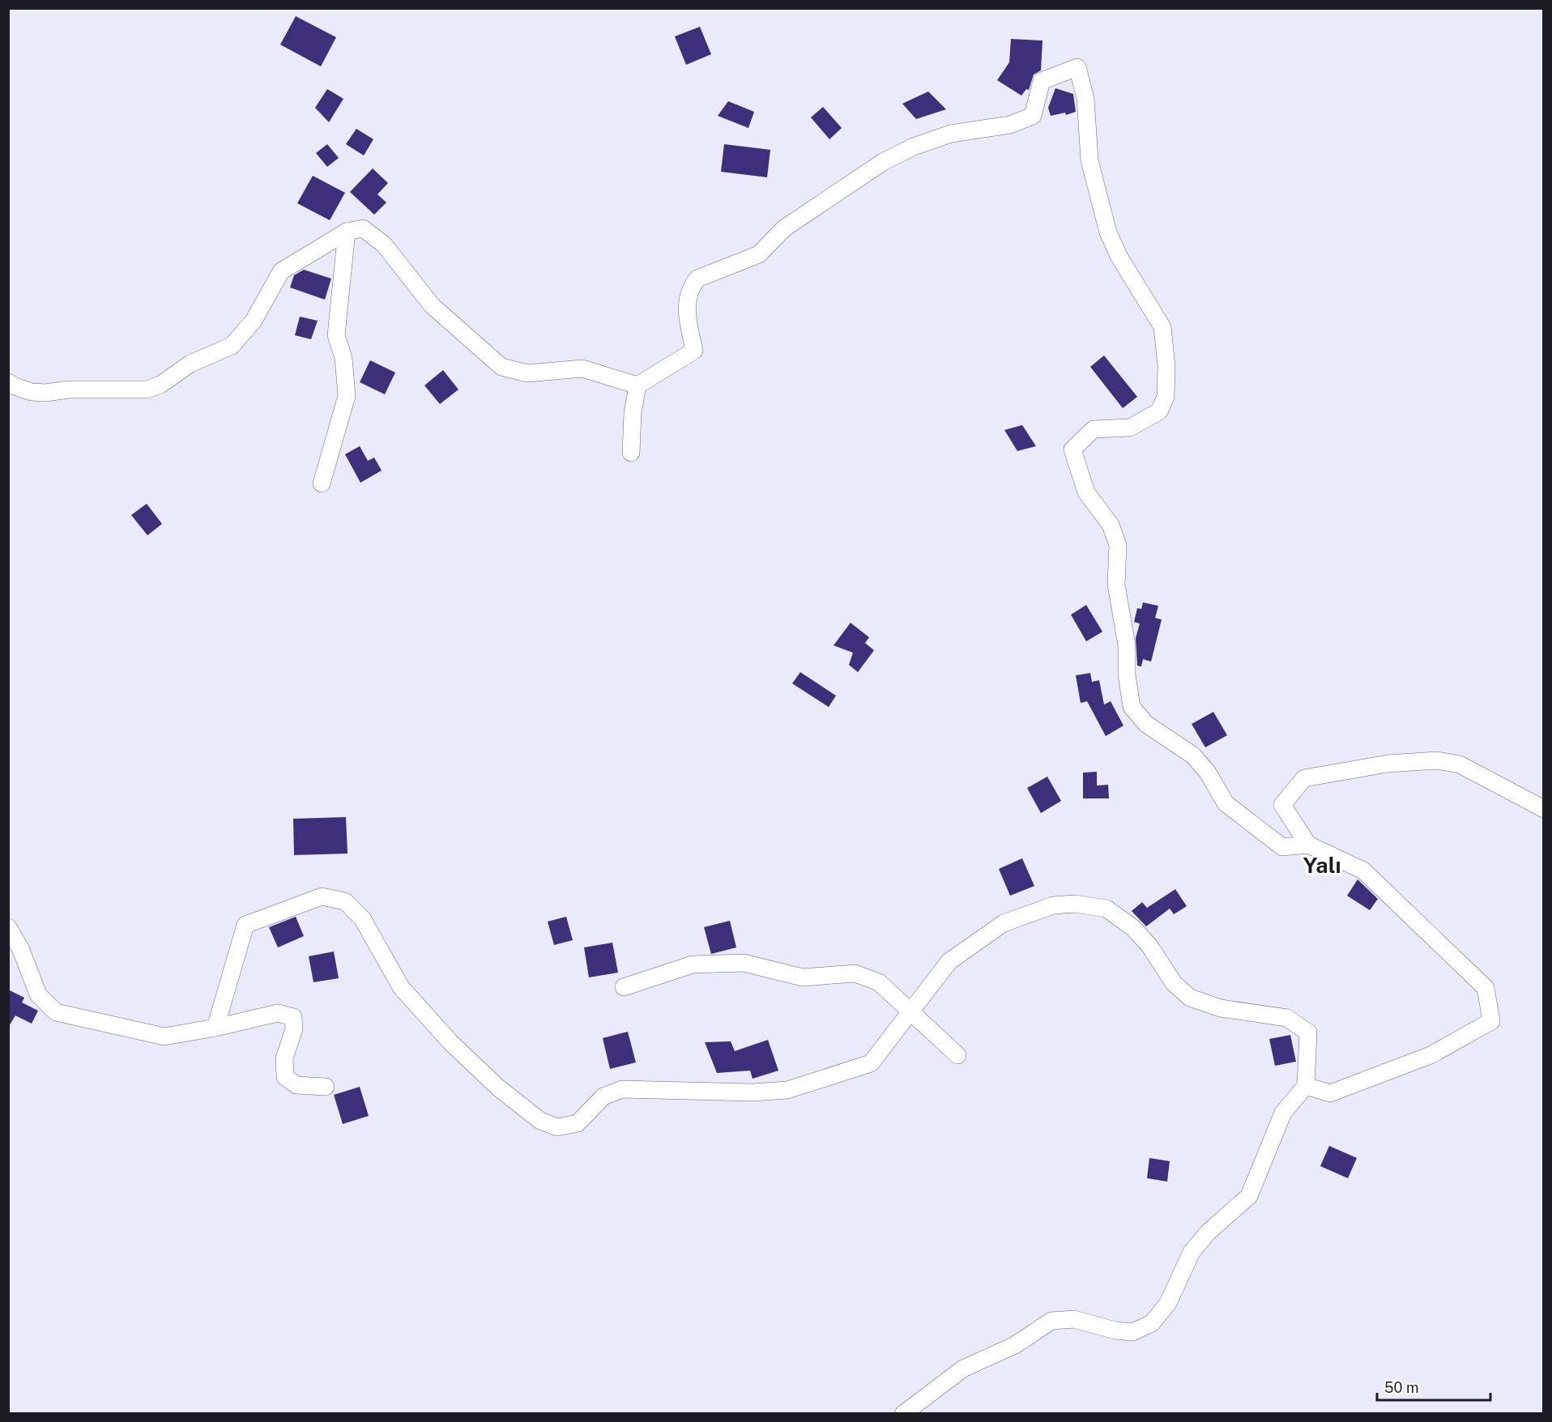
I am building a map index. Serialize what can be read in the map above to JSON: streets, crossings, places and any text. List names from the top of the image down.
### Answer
{
  "districts": ["Yalı"],
  "scale_bar": "50 m"
}
